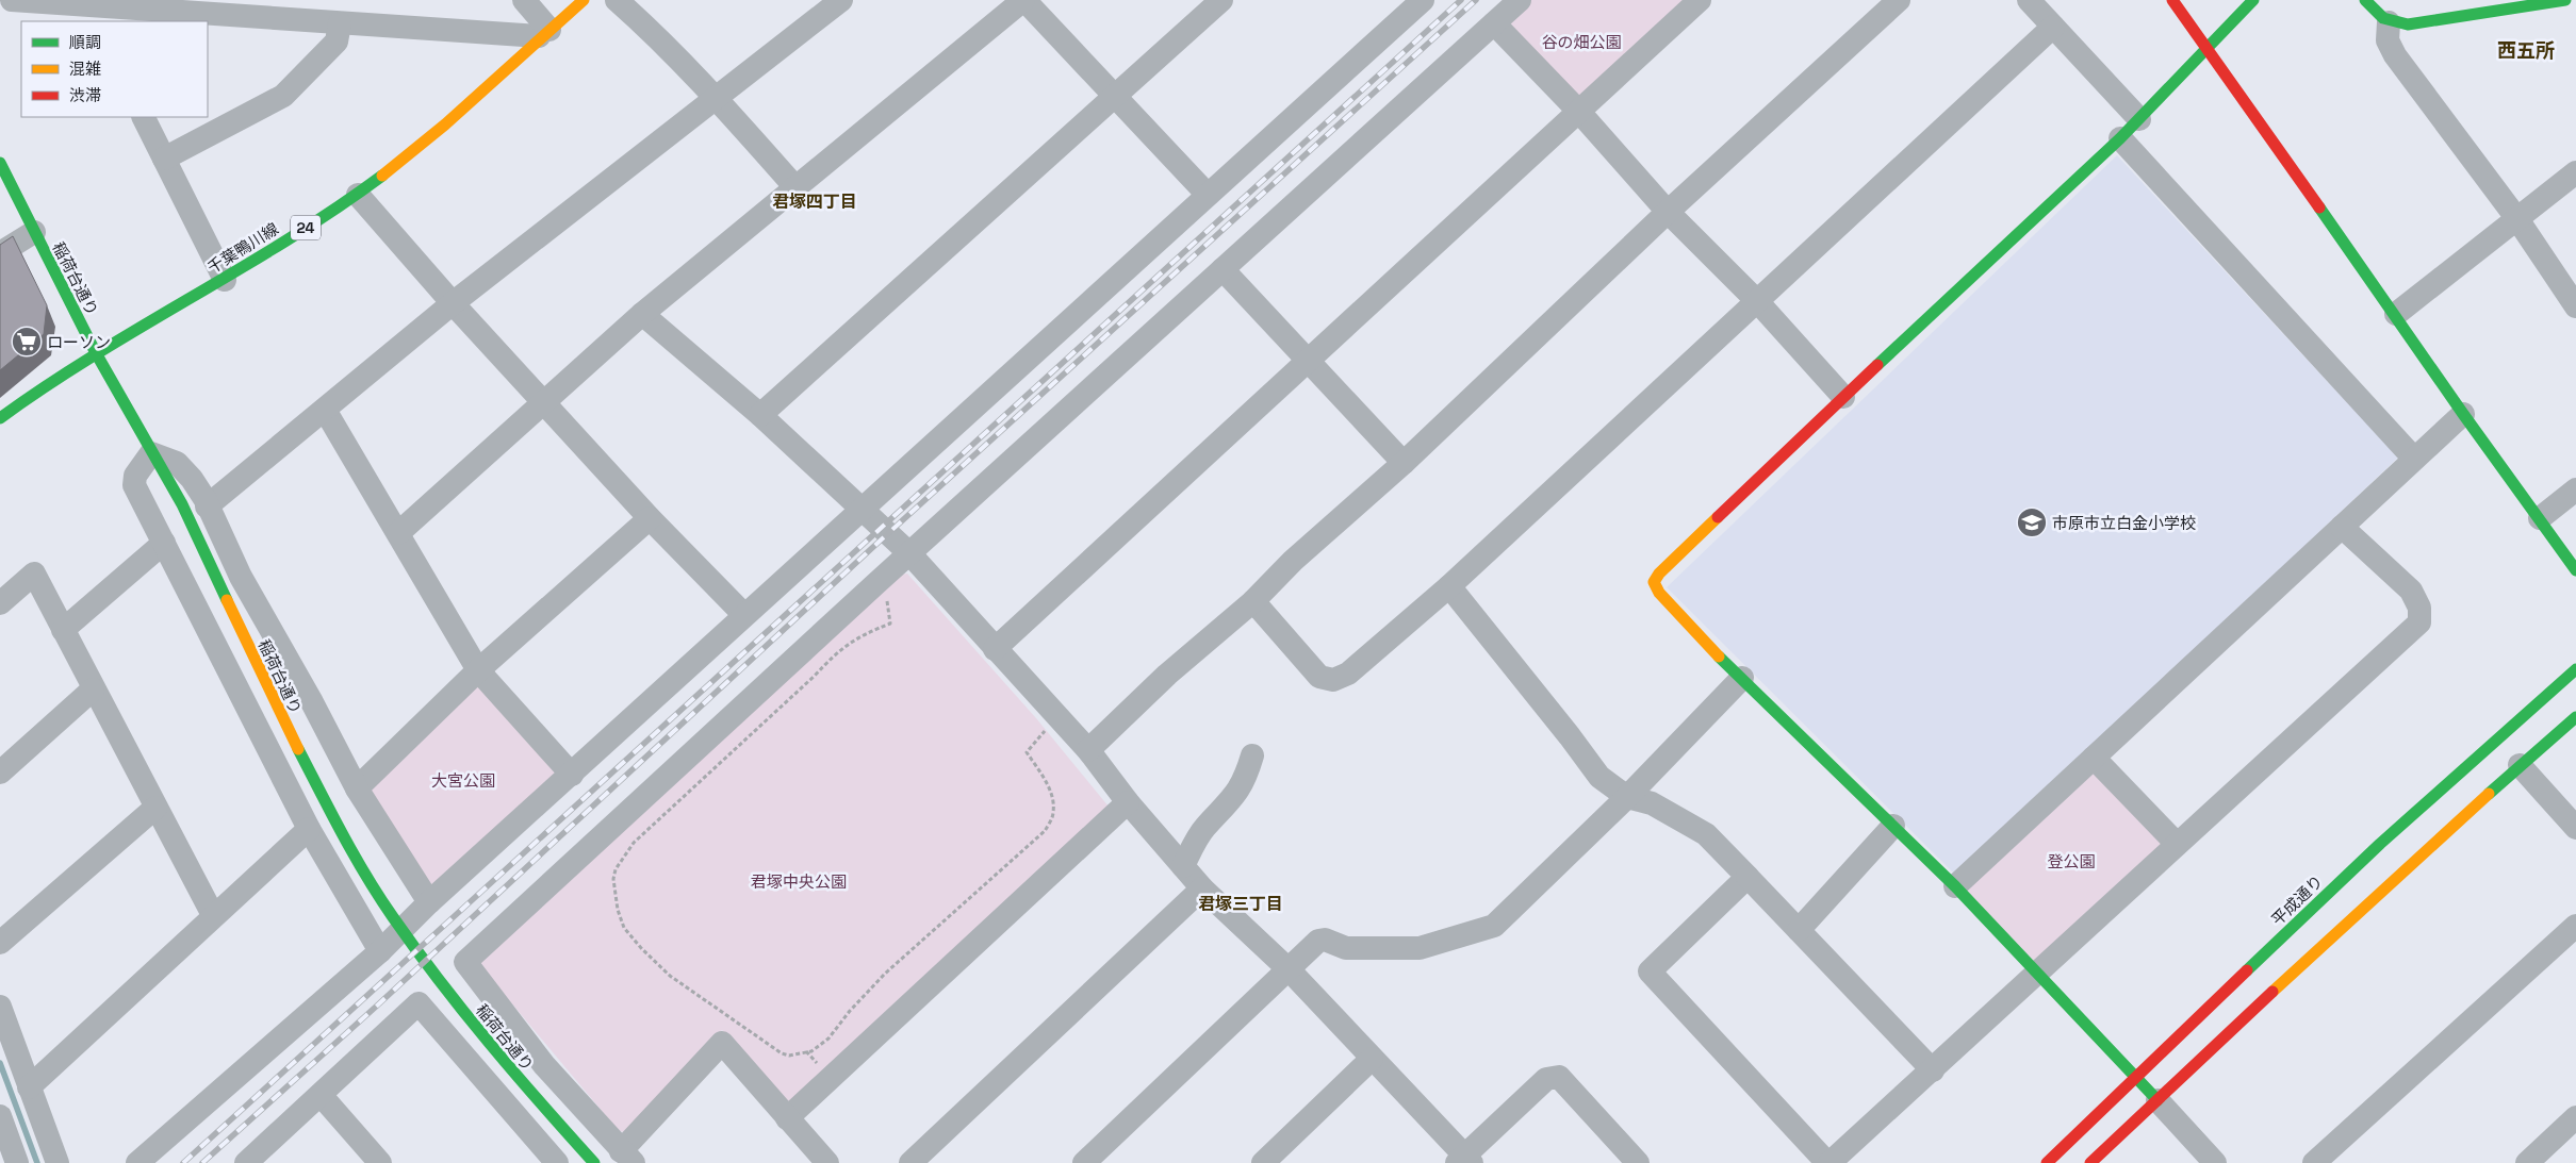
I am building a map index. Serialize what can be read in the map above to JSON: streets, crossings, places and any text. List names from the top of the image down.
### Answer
{
  "streets": {
    "street": [
      "24",
      "千葉鴨川線",
      "稲荷台通り",
      "平成通り"
    ]
  },
  "crossings": [
    ["千葉鴨川線", "稲荷台通り"]
  ],
  "districts": ["西五所", "君塚四丁目", "君塚三丁目"],
  "parks": [
    "谷の畑公園",
    "大宮公園",
    "登公園",
    "君塚中央公園"
  ],
  "places": {
    "supermarket": ["ローソン"],
    "school or university": ["市原市立白金小学校"]
  },
  "legend": ["順調", "混雑", "渋滞"]
}
